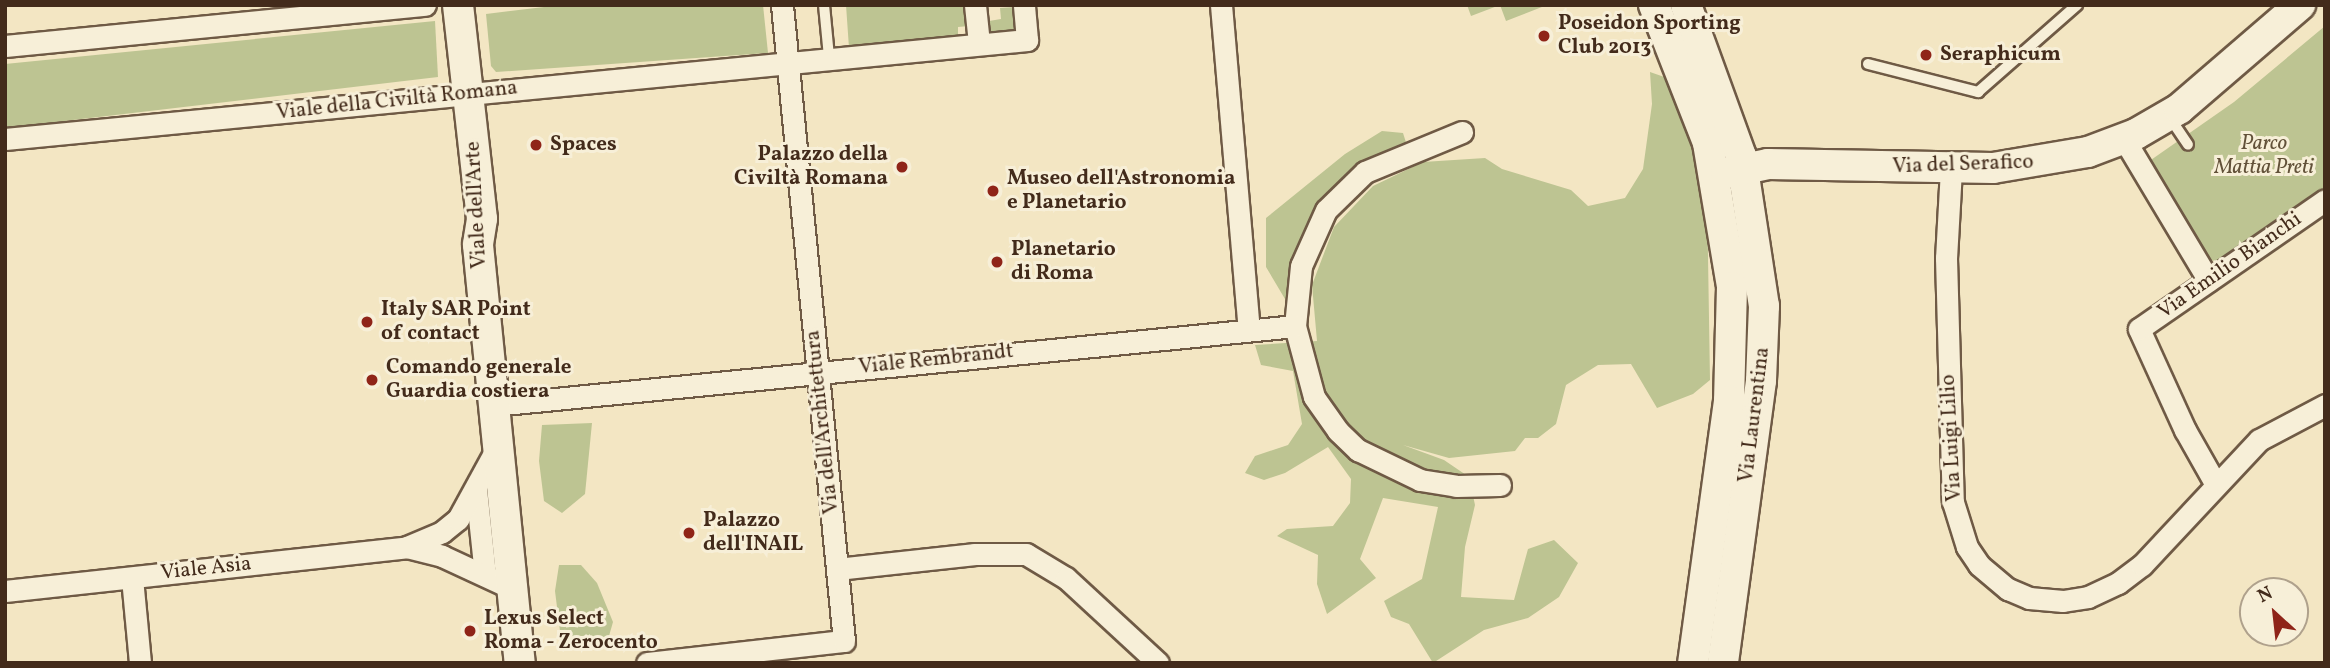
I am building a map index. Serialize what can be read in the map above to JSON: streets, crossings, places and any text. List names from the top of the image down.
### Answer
{
  "streets": {
    "main road": ["Via del Serafico", "Viale dell'Arte", "Via Laurentina"],
    "street": [
      "Viale della Civiltà Romana",
      "Via Emilio Bianchi",
      "Viale Rembrandt",
      "Via dell'Architettura",
      "Via Luigi Lilio",
      "Viale Asia"
    ]
  },
  "crossings": [
    ["Viale della Civiltà Romana", "Viale dell'Arte"],
    ["Viale della Civiltà Romana", "Via dell'Architettura"],
    ["Via del Serafico", "Via Laurentina"],
    ["Via del Serafico", "Via Luigi Lilio"],
    ["Viale dell'Arte", "Viale Rembrandt"],
    ["Via Emilio Bianchi", "Via Luigi Lilio"],
    ["Viale Rembrandt", "Via dell'Architettura"]
  ],
  "parks": ["Parco Mattia Preti"],
  "places": [
    "Poseidon Sporting Club 2013",
    "Seraphicum",
    "Spaces",
    "Palazzo della Civiltà Romana",
    "Museo dell'Astronomia e Planetario",
    "Planetario di Roma",
    "Italy SAR Point of contact",
    "Comando generale Guardia costiera",
    "Palazzo dell'INAIL",
    "Lexus Select Roma - Zerocento"
  ],
  "north": "top left"
}
